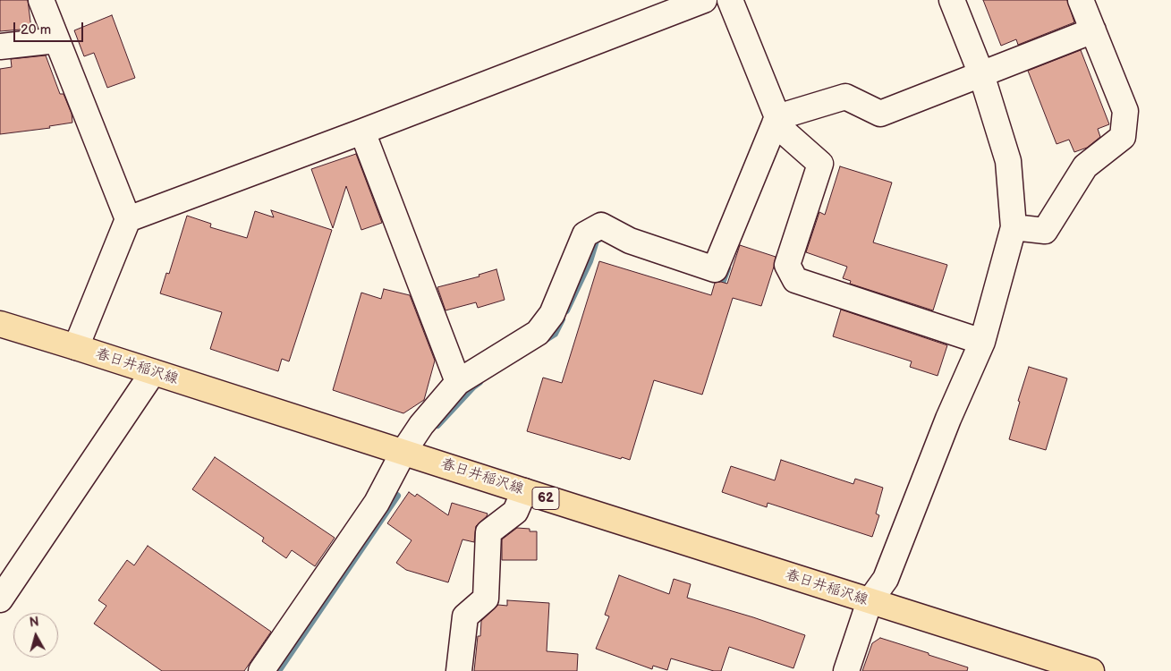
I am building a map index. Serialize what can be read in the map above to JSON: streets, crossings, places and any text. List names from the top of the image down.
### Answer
{
  "streets": {
    "main road": ["春日井稲沢線", "62"]
  },
  "scale_bar": "20 m",
  "north": "top"
}
